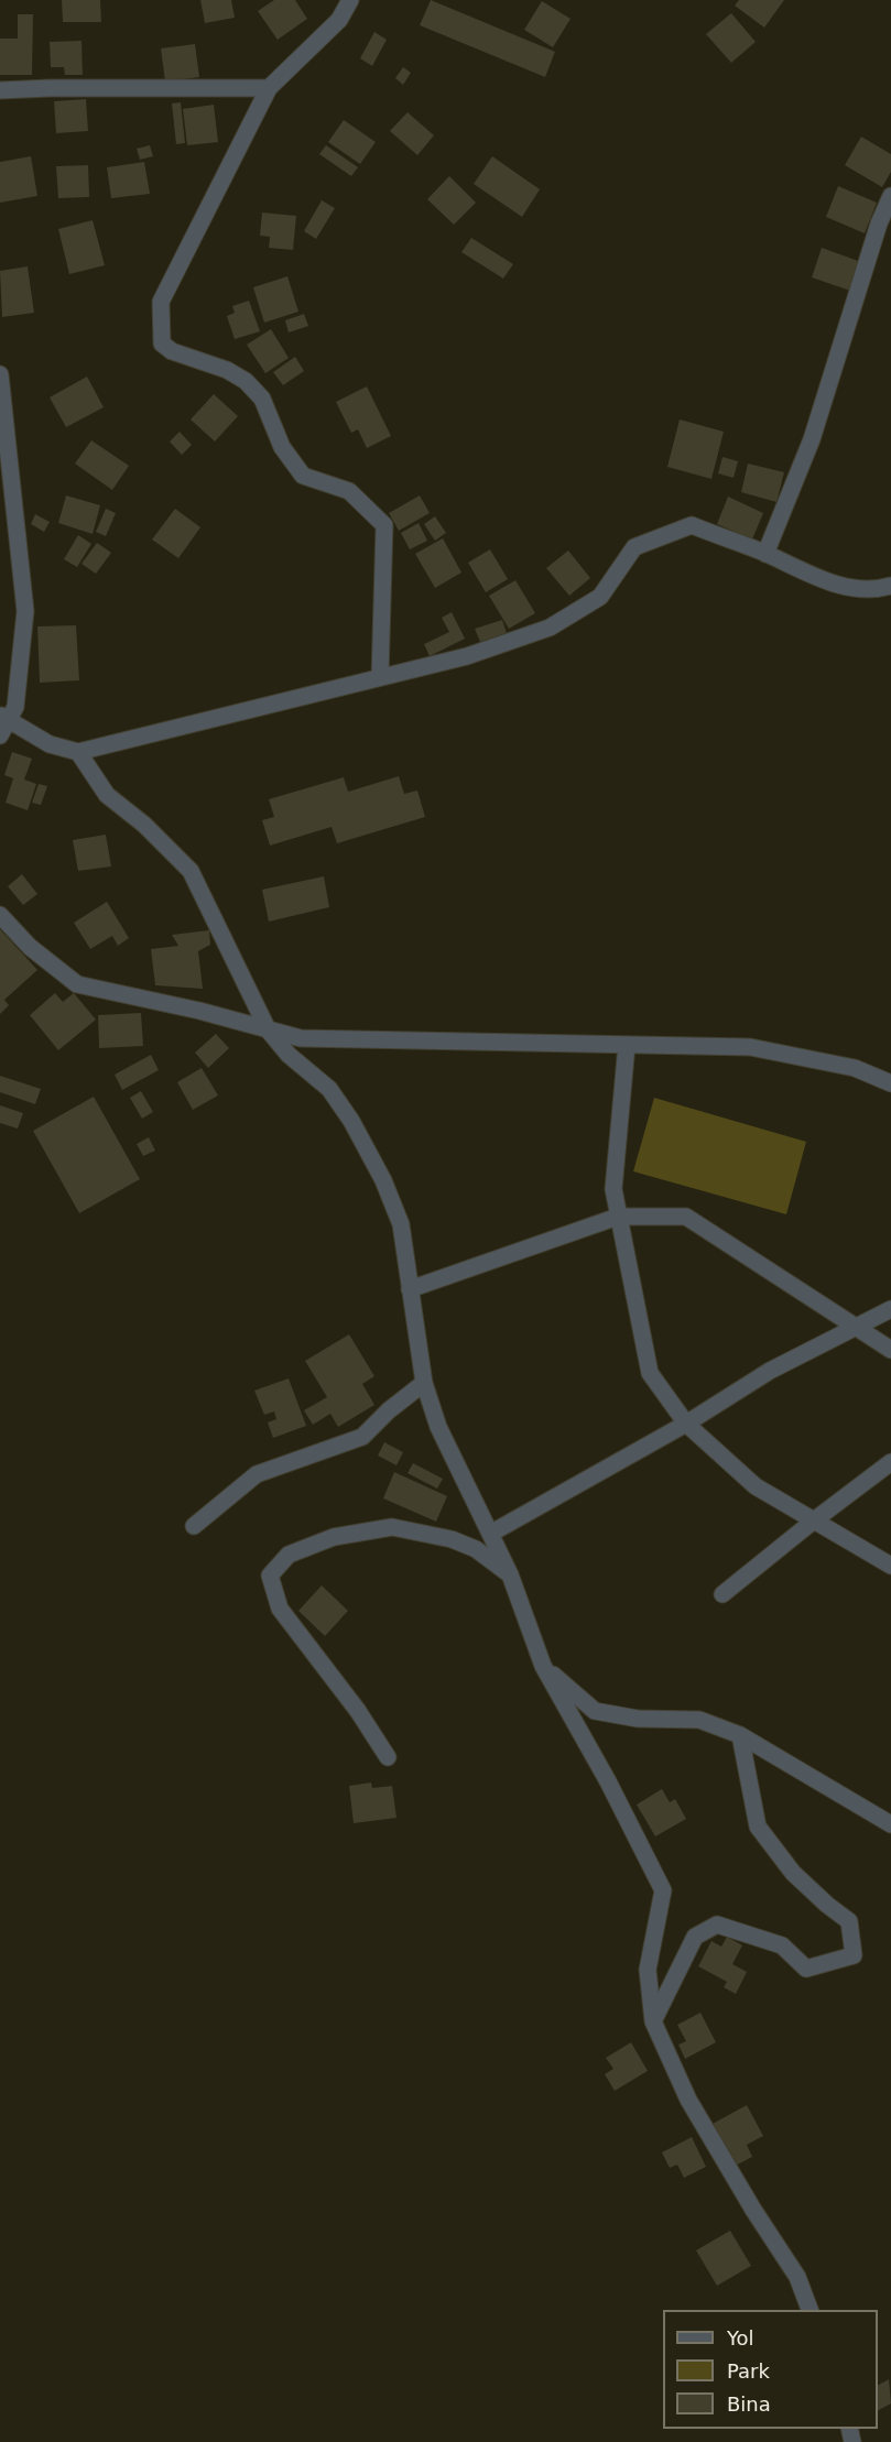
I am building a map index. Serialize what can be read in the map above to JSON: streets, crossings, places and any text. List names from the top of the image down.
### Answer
{
  "legend": ["Yol", "Park", "Bina"]
}
